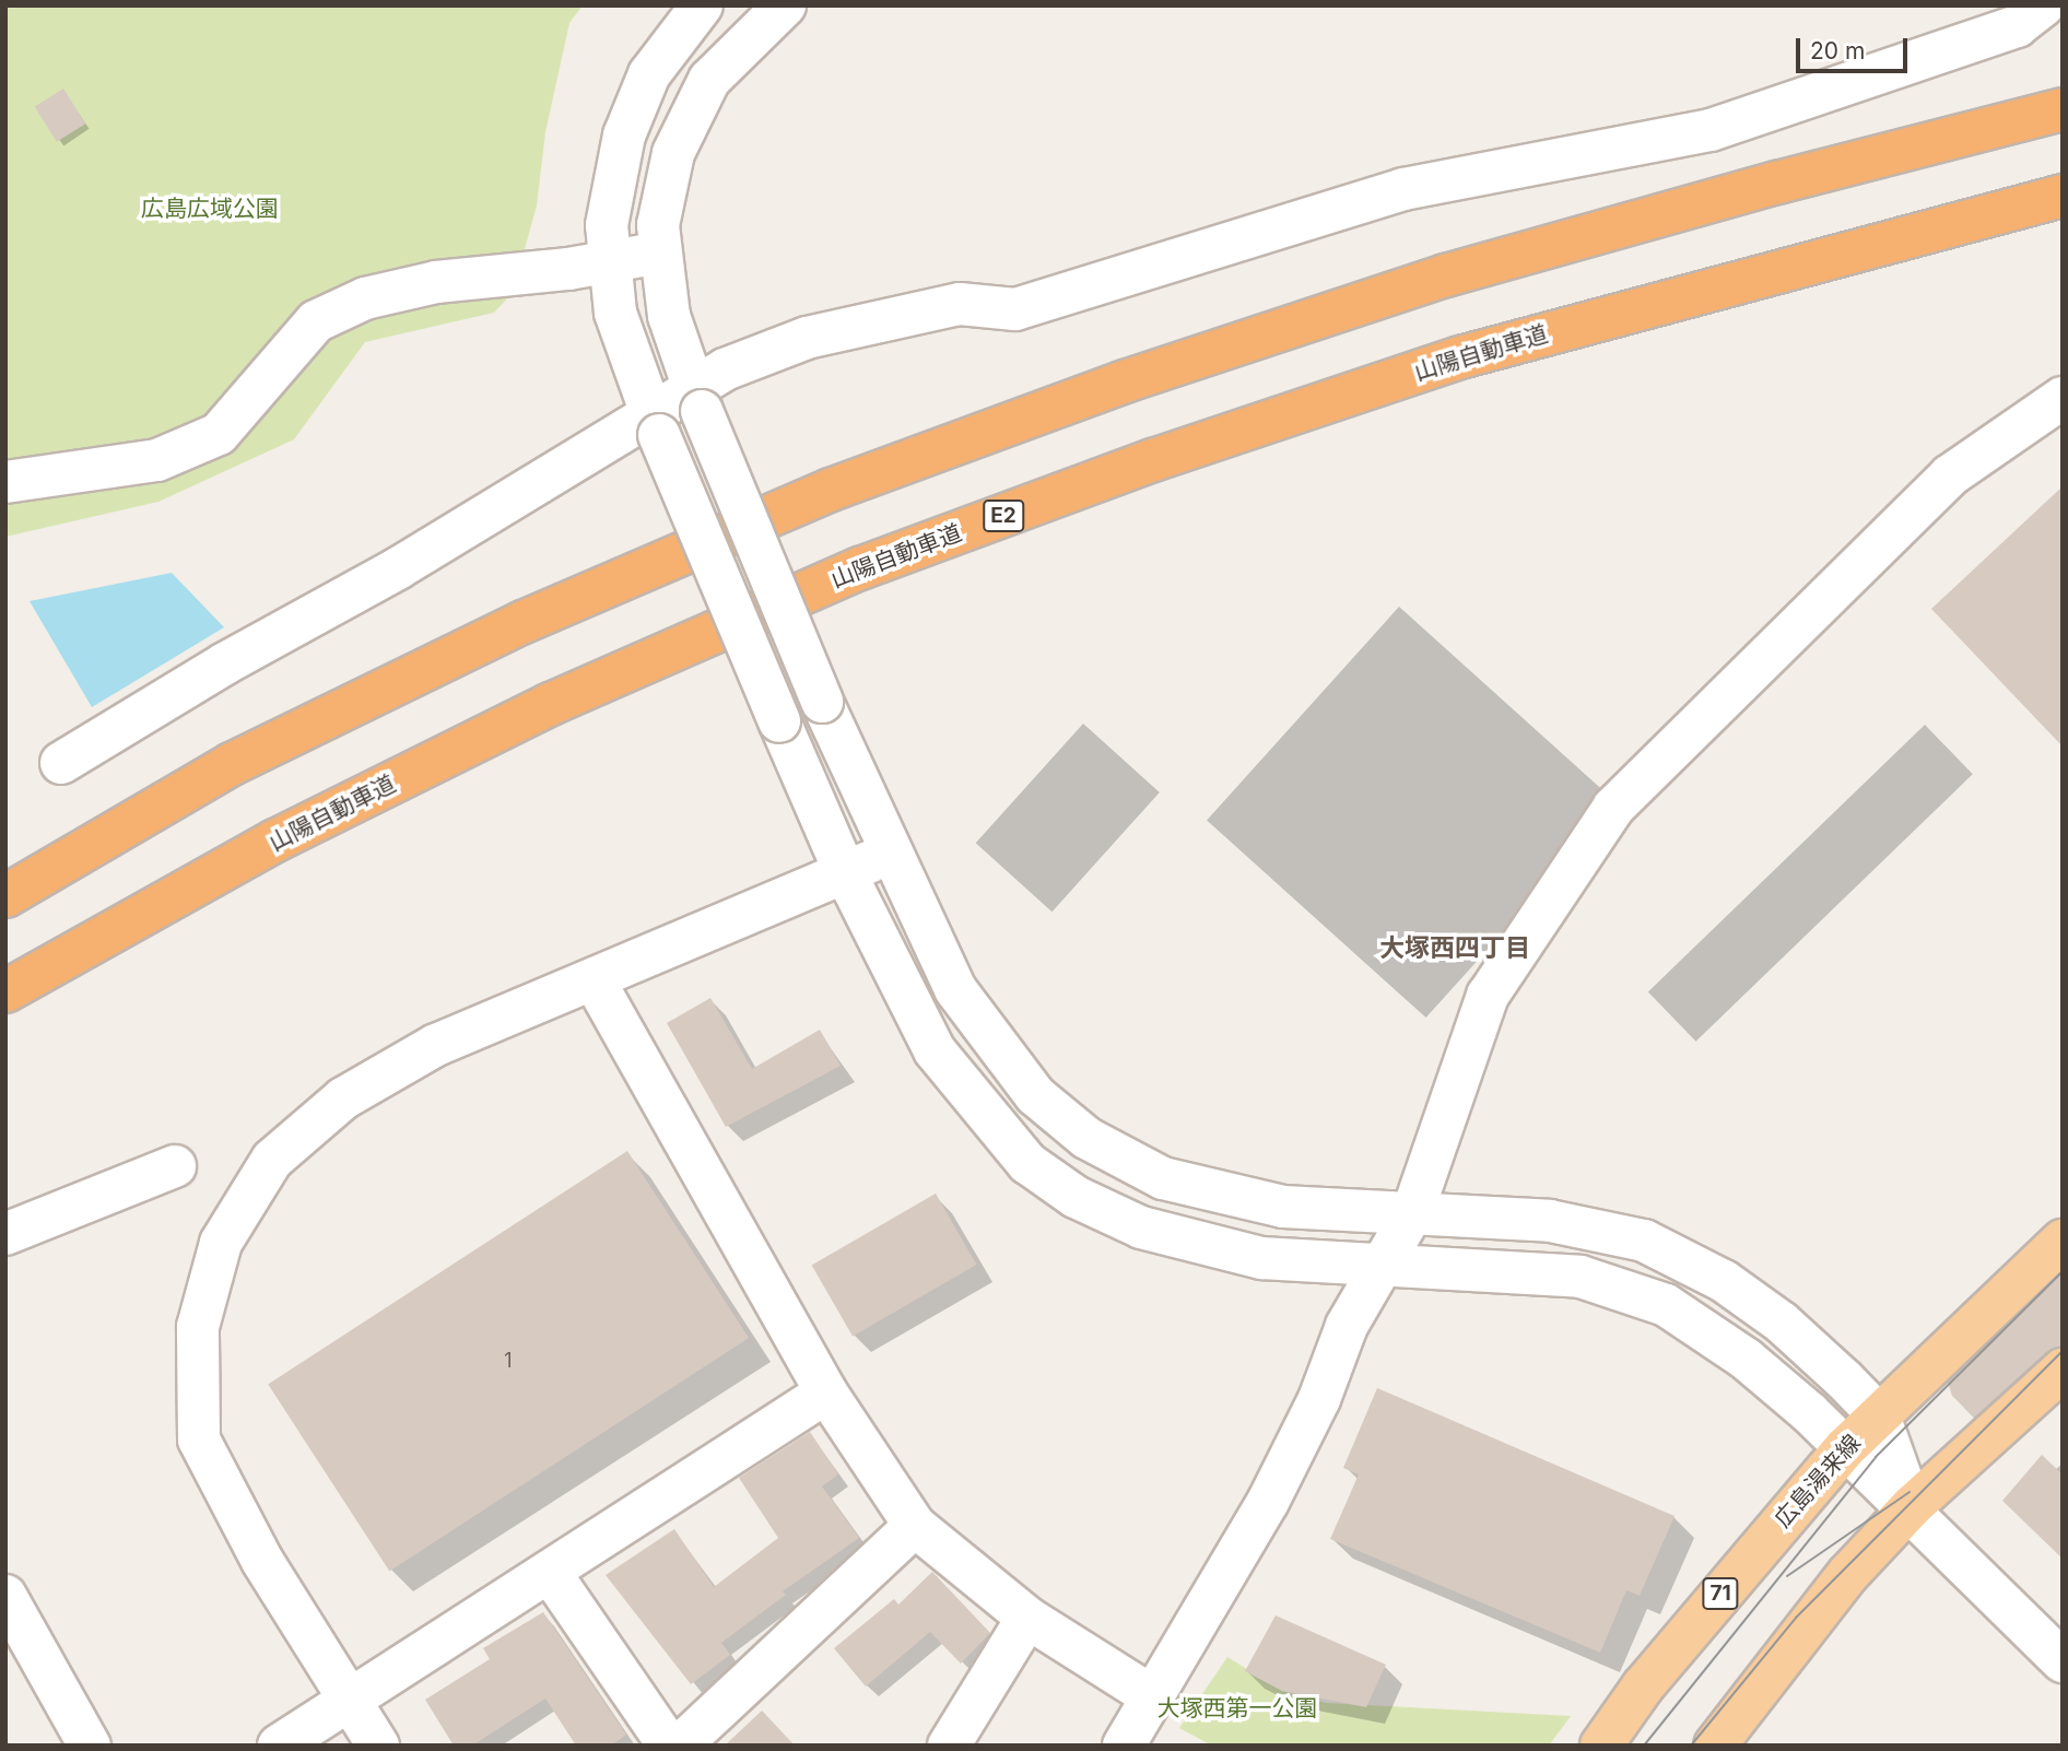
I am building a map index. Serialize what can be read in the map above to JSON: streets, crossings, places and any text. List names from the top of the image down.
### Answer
{
  "streets": {
    "highway": ["山陽自動車道", "E2"],
    "main road": ["広島湯来線", "71"]
  },
  "districts": ["大塚西四丁目"],
  "parks": ["広島広域公園", "大塚西第一公園"],
  "house_numbers": ["1"],
  "scale_bar": "20 m"
}
